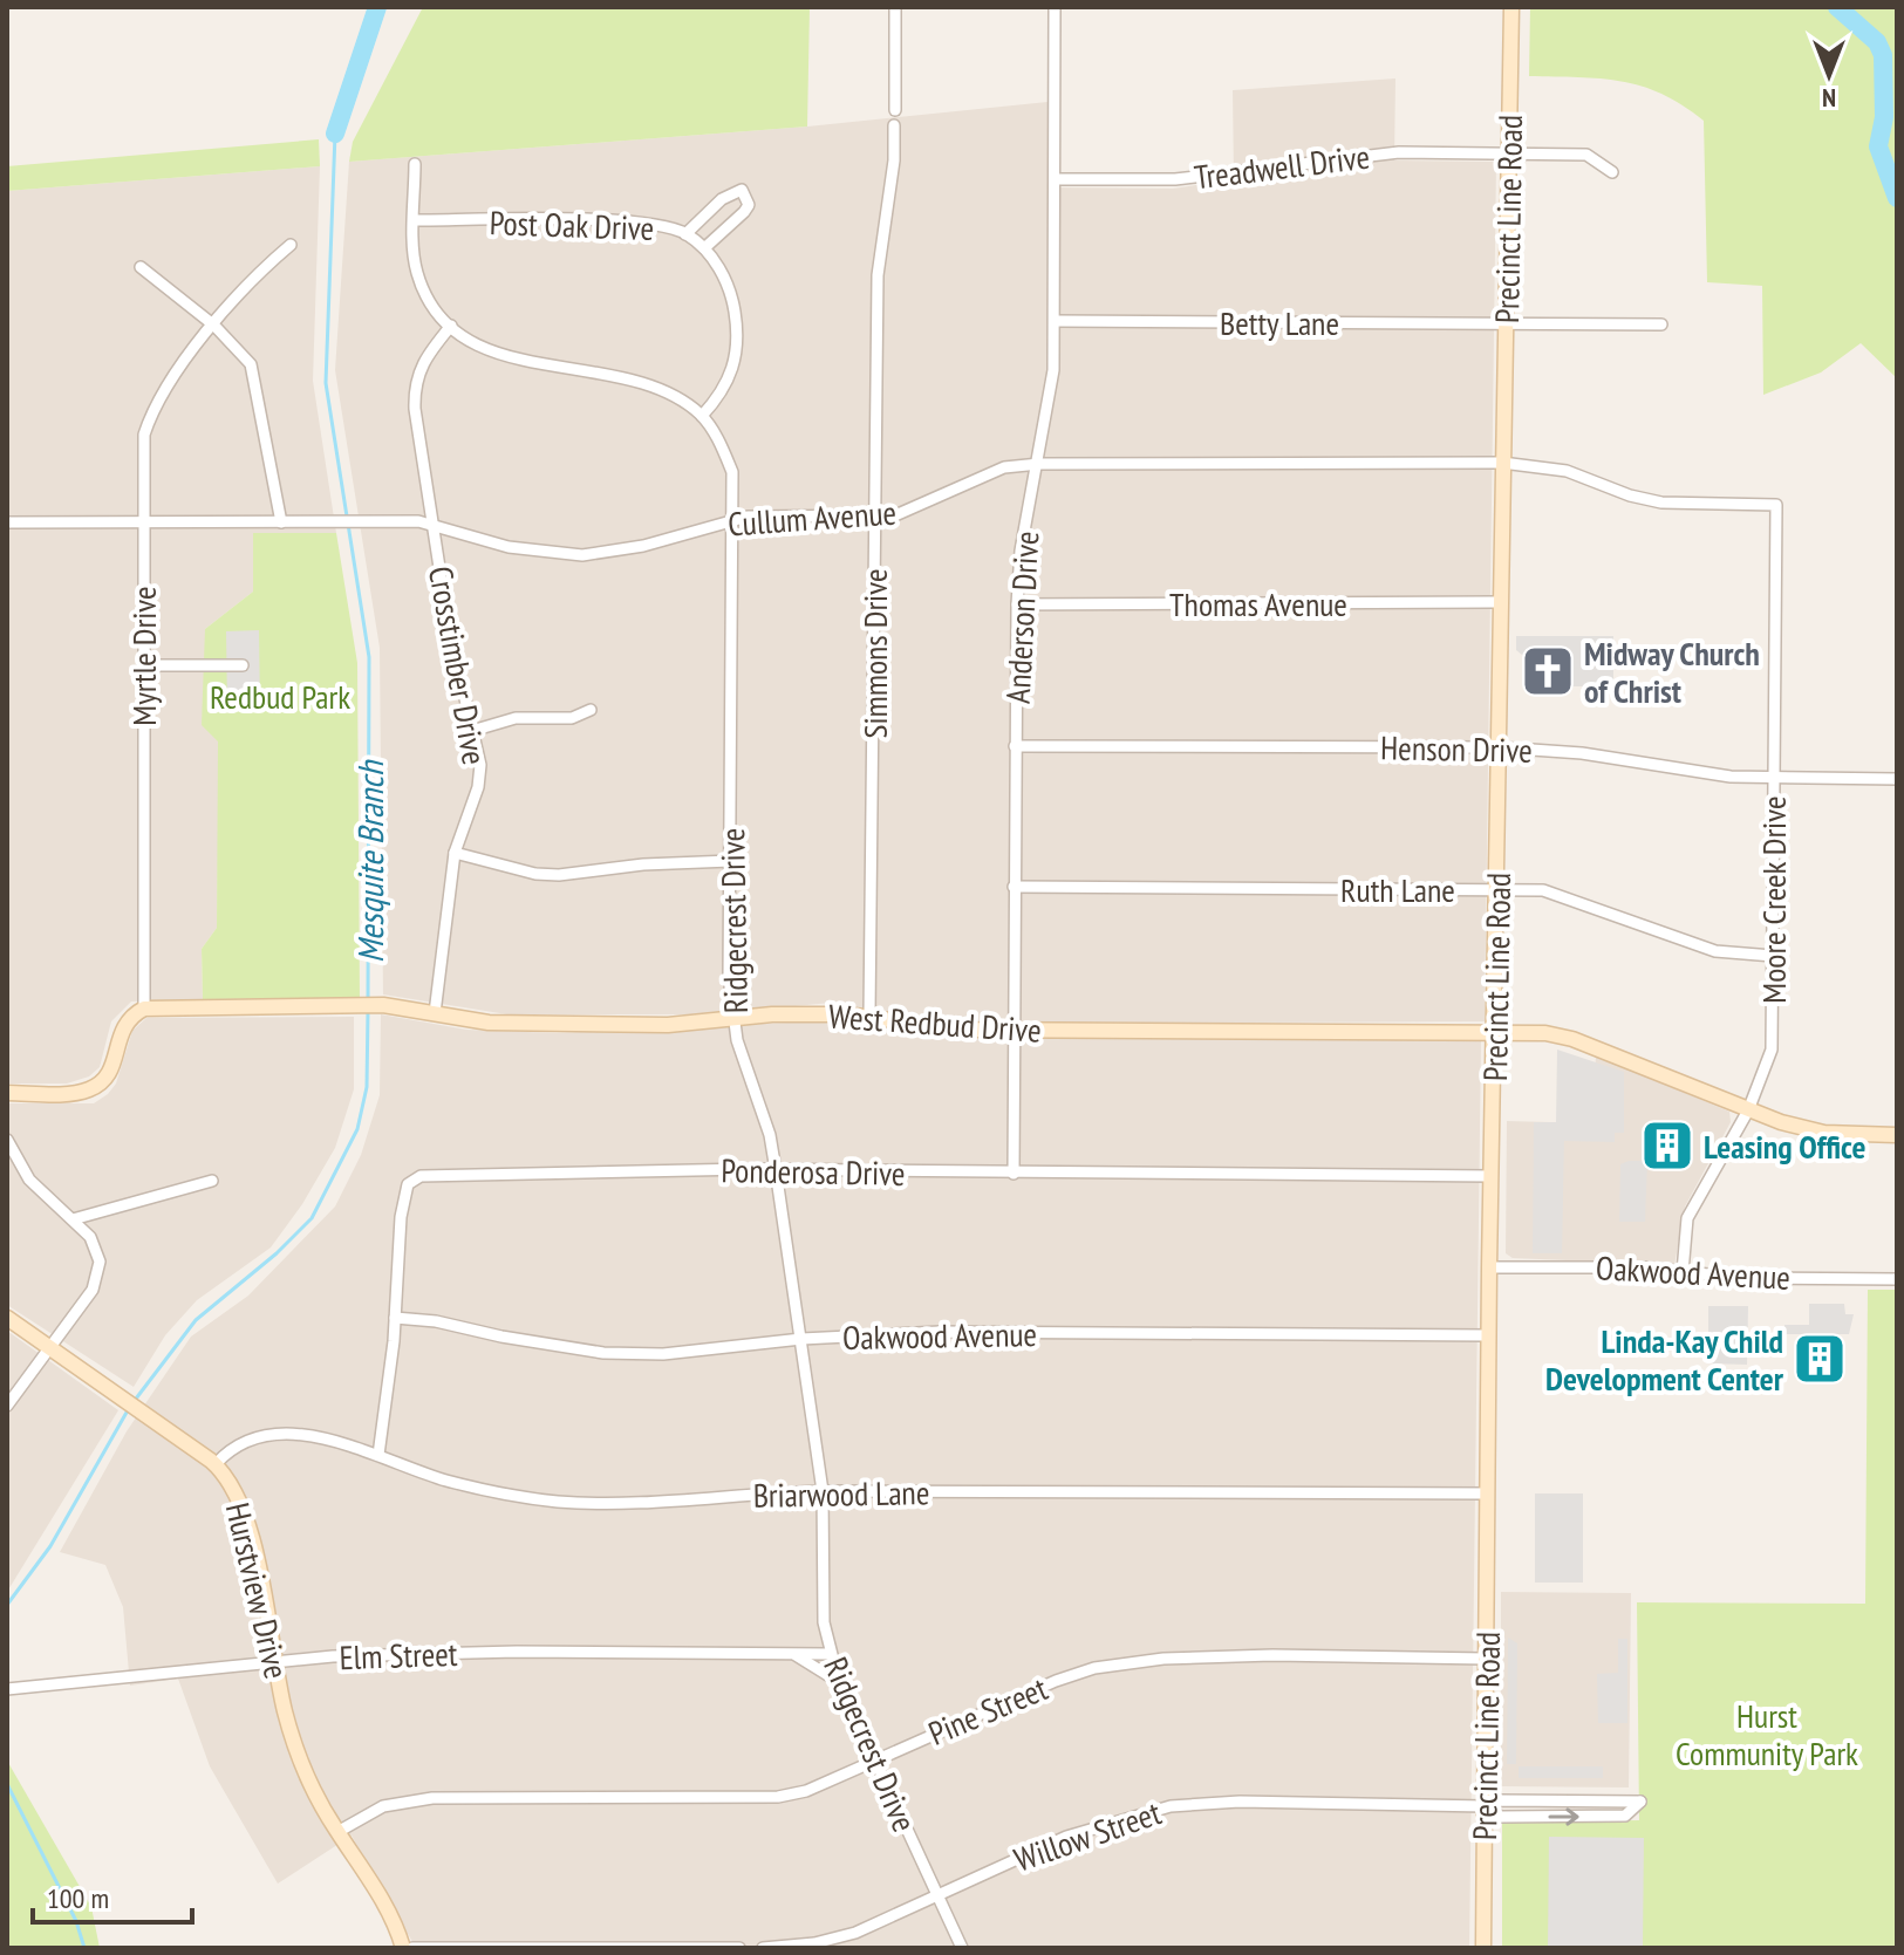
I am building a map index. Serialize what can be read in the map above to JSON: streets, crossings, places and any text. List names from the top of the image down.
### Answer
{
  "streets": {
    "street": [
      "Treadwell Drive",
      "Precinct Line Road",
      "Post Oak Drive",
      "Betty Lane",
      "Cullum Avenue",
      "Thomas Avenue",
      "Anderson Drive",
      "Simmons Drive",
      "Myrtle Drive",
      "Crosstimber Drive",
      "Henson Drive",
      "Ruth Lane",
      "Moore Creek Drive",
      "Ridgecrest Drive",
      "West Redbud Drive",
      "Ponderosa Drive",
      "Oakwood Avenue",
      "Briarwood Lane",
      "Hurstview Drive",
      "Elm Street",
      "Pine Street",
      "Willow Street"
    ]
  },
  "crossings": [
    ["Treadwell Drive", "Precinct Line Road"],
    ["Treadwell Drive", "Anderson Drive"],
    ["Precinct Line Road", "Betty Lane"],
    ["Precinct Line Road", "Cullum Avenue"],
    ["Precinct Line Road", "Thomas Avenue"],
    ["Precinct Line Road", "Henson Drive"],
    ["Precinct Line Road", "Ruth Lane"],
    ["Precinct Line Road", "West Redbud Drive"],
    ["Precinct Line Road", "Ponderosa Drive"],
    ["Precinct Line Road", "Oakwood Avenue"],
    ["Precinct Line Road", "Briarwood Lane"],
    ["Precinct Line Road", "Pine Street"],
    ["Precinct Line Road", "Willow Street"],
    ["Post Oak Drive", "Ridgecrest Drive"],
    ["Betty Lane", "Anderson Drive"],
    ["Cullum Avenue", "Anderson Drive"],
    ["Cullum Avenue", "Simmons Drive"],
    ["Cullum Avenue", "Myrtle Drive"],
    ["Cullum Avenue", "Crosstimber Drive"],
    ["Cullum Avenue", "Moore Creek Drive"],
    ["Cullum Avenue", "Ridgecrest Drive"],
    ["Thomas Avenue", "Anderson Drive"],
    ["Anderson Drive", "Henson Drive"],
    ["Anderson Drive", "Ruth Lane"],
    ["Anderson Drive", "West Redbud Drive"],
    ["Anderson Drive", "Ponderosa Drive"],
    ["Simmons Drive", "West Redbud Drive"],
    ["Myrtle Drive", "West Redbud Drive"],
    ["Crosstimber Drive", "West Redbud Drive"],
    ["Henson Drive", "Moore Creek Drive"],
    ["Ruth Lane", "Moore Creek Drive"],
    ["Moore Creek Drive", "West Redbud Drive"],
    ["Moore Creek Drive", "Oakwood Avenue"],
    ["Ridgecrest Drive", "West Redbud Drive"],
    ["Ridgecrest Drive", "Ponderosa Drive"],
    ["Ridgecrest Drive", "Oakwood Avenue"],
    ["Ridgecrest Drive", "Briarwood Lane"],
    ["Ridgecrest Drive", "Elm Street"],
    ["Ridgecrest Drive", "Pine Street"],
    ["Ridgecrest Drive", "Willow Street"],
    ["Ponderosa Drive", "Oakwood Avenue"],
    ["Ponderosa Drive", "Briarwood Lane"],
    ["Briarwood Lane", "Hurstview Drive"],
    ["Hurstview Drive", "Elm Street"],
    ["Hurstview Drive", "Pine Street"]
  ],
  "water": ["Mesquite Branch"],
  "parks": ["Redbud Park", "Hurst Community Park"],
  "places": {
    "church": ["Midway Church of Christ"],
    "building": ["Leasing Office", "Linda-Kay Child Development Center"]
  },
  "scale_bar": "100 m",
  "north": "bottom"
}
